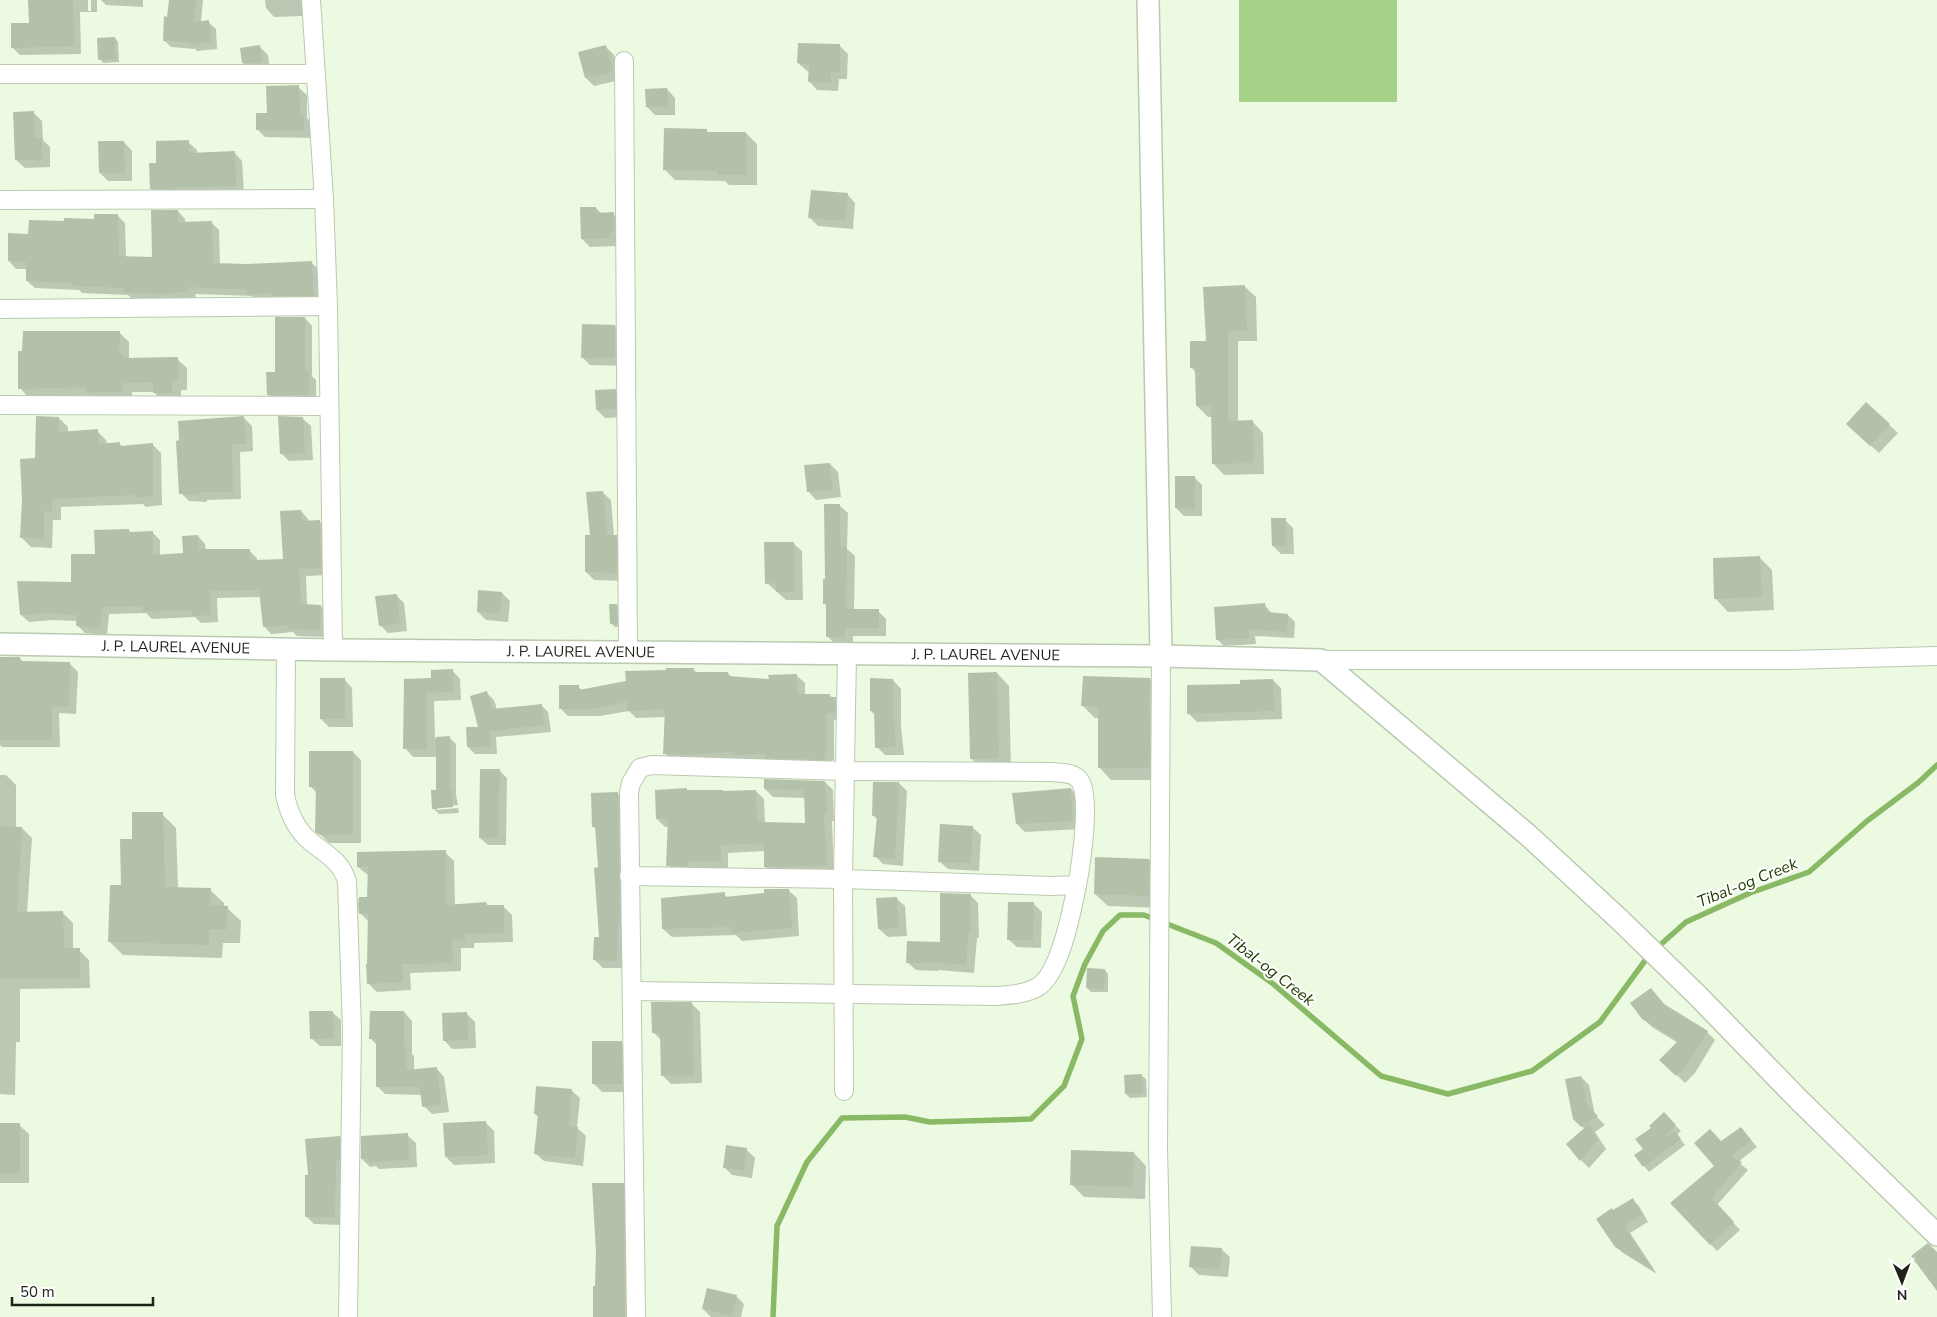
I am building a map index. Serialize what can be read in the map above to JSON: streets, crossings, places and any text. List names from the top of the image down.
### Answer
{
  "streets": {
    "street": ["J. P. LAUREL AVENUE"]
  },
  "water": ["Tibal-og Creek"],
  "scale_bar": "50 m",
  "north": "bottom"
}
